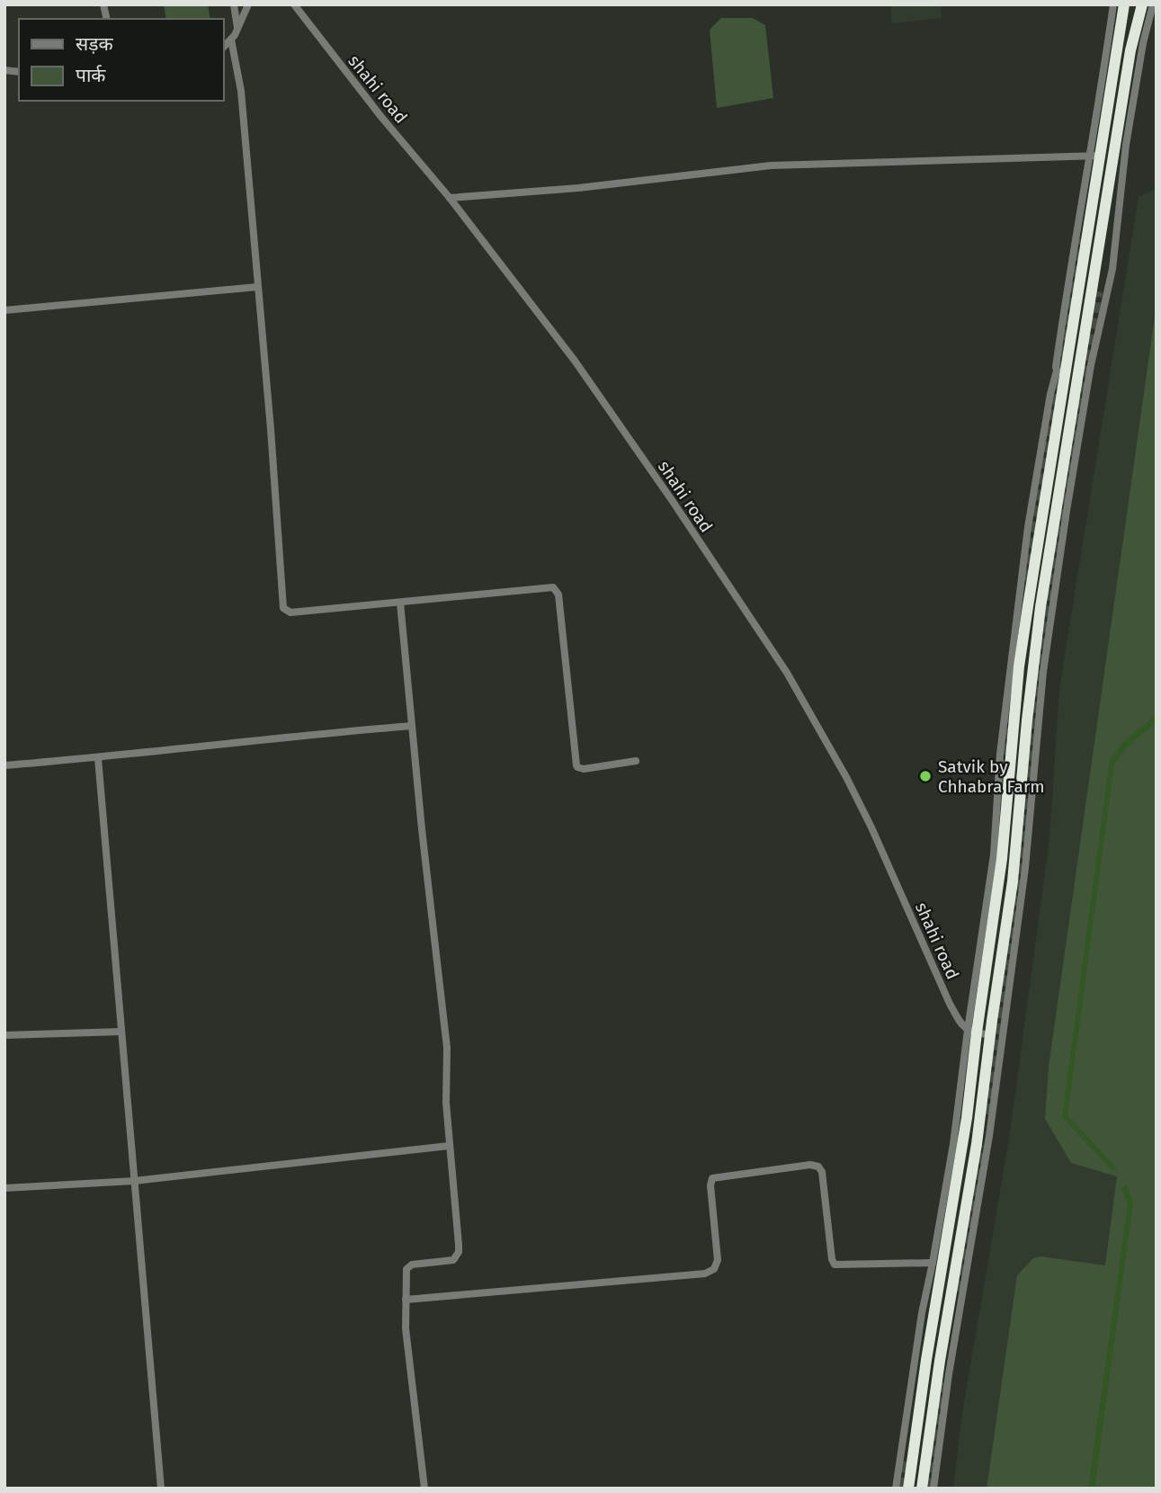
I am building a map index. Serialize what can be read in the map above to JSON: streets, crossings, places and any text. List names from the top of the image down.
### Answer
{
  "streets": {
    "street": ["shahi road"]
  },
  "places": ["Satvik by Chhabra Farm"],
  "legend": ["सड़क", "पार्क"]
}
